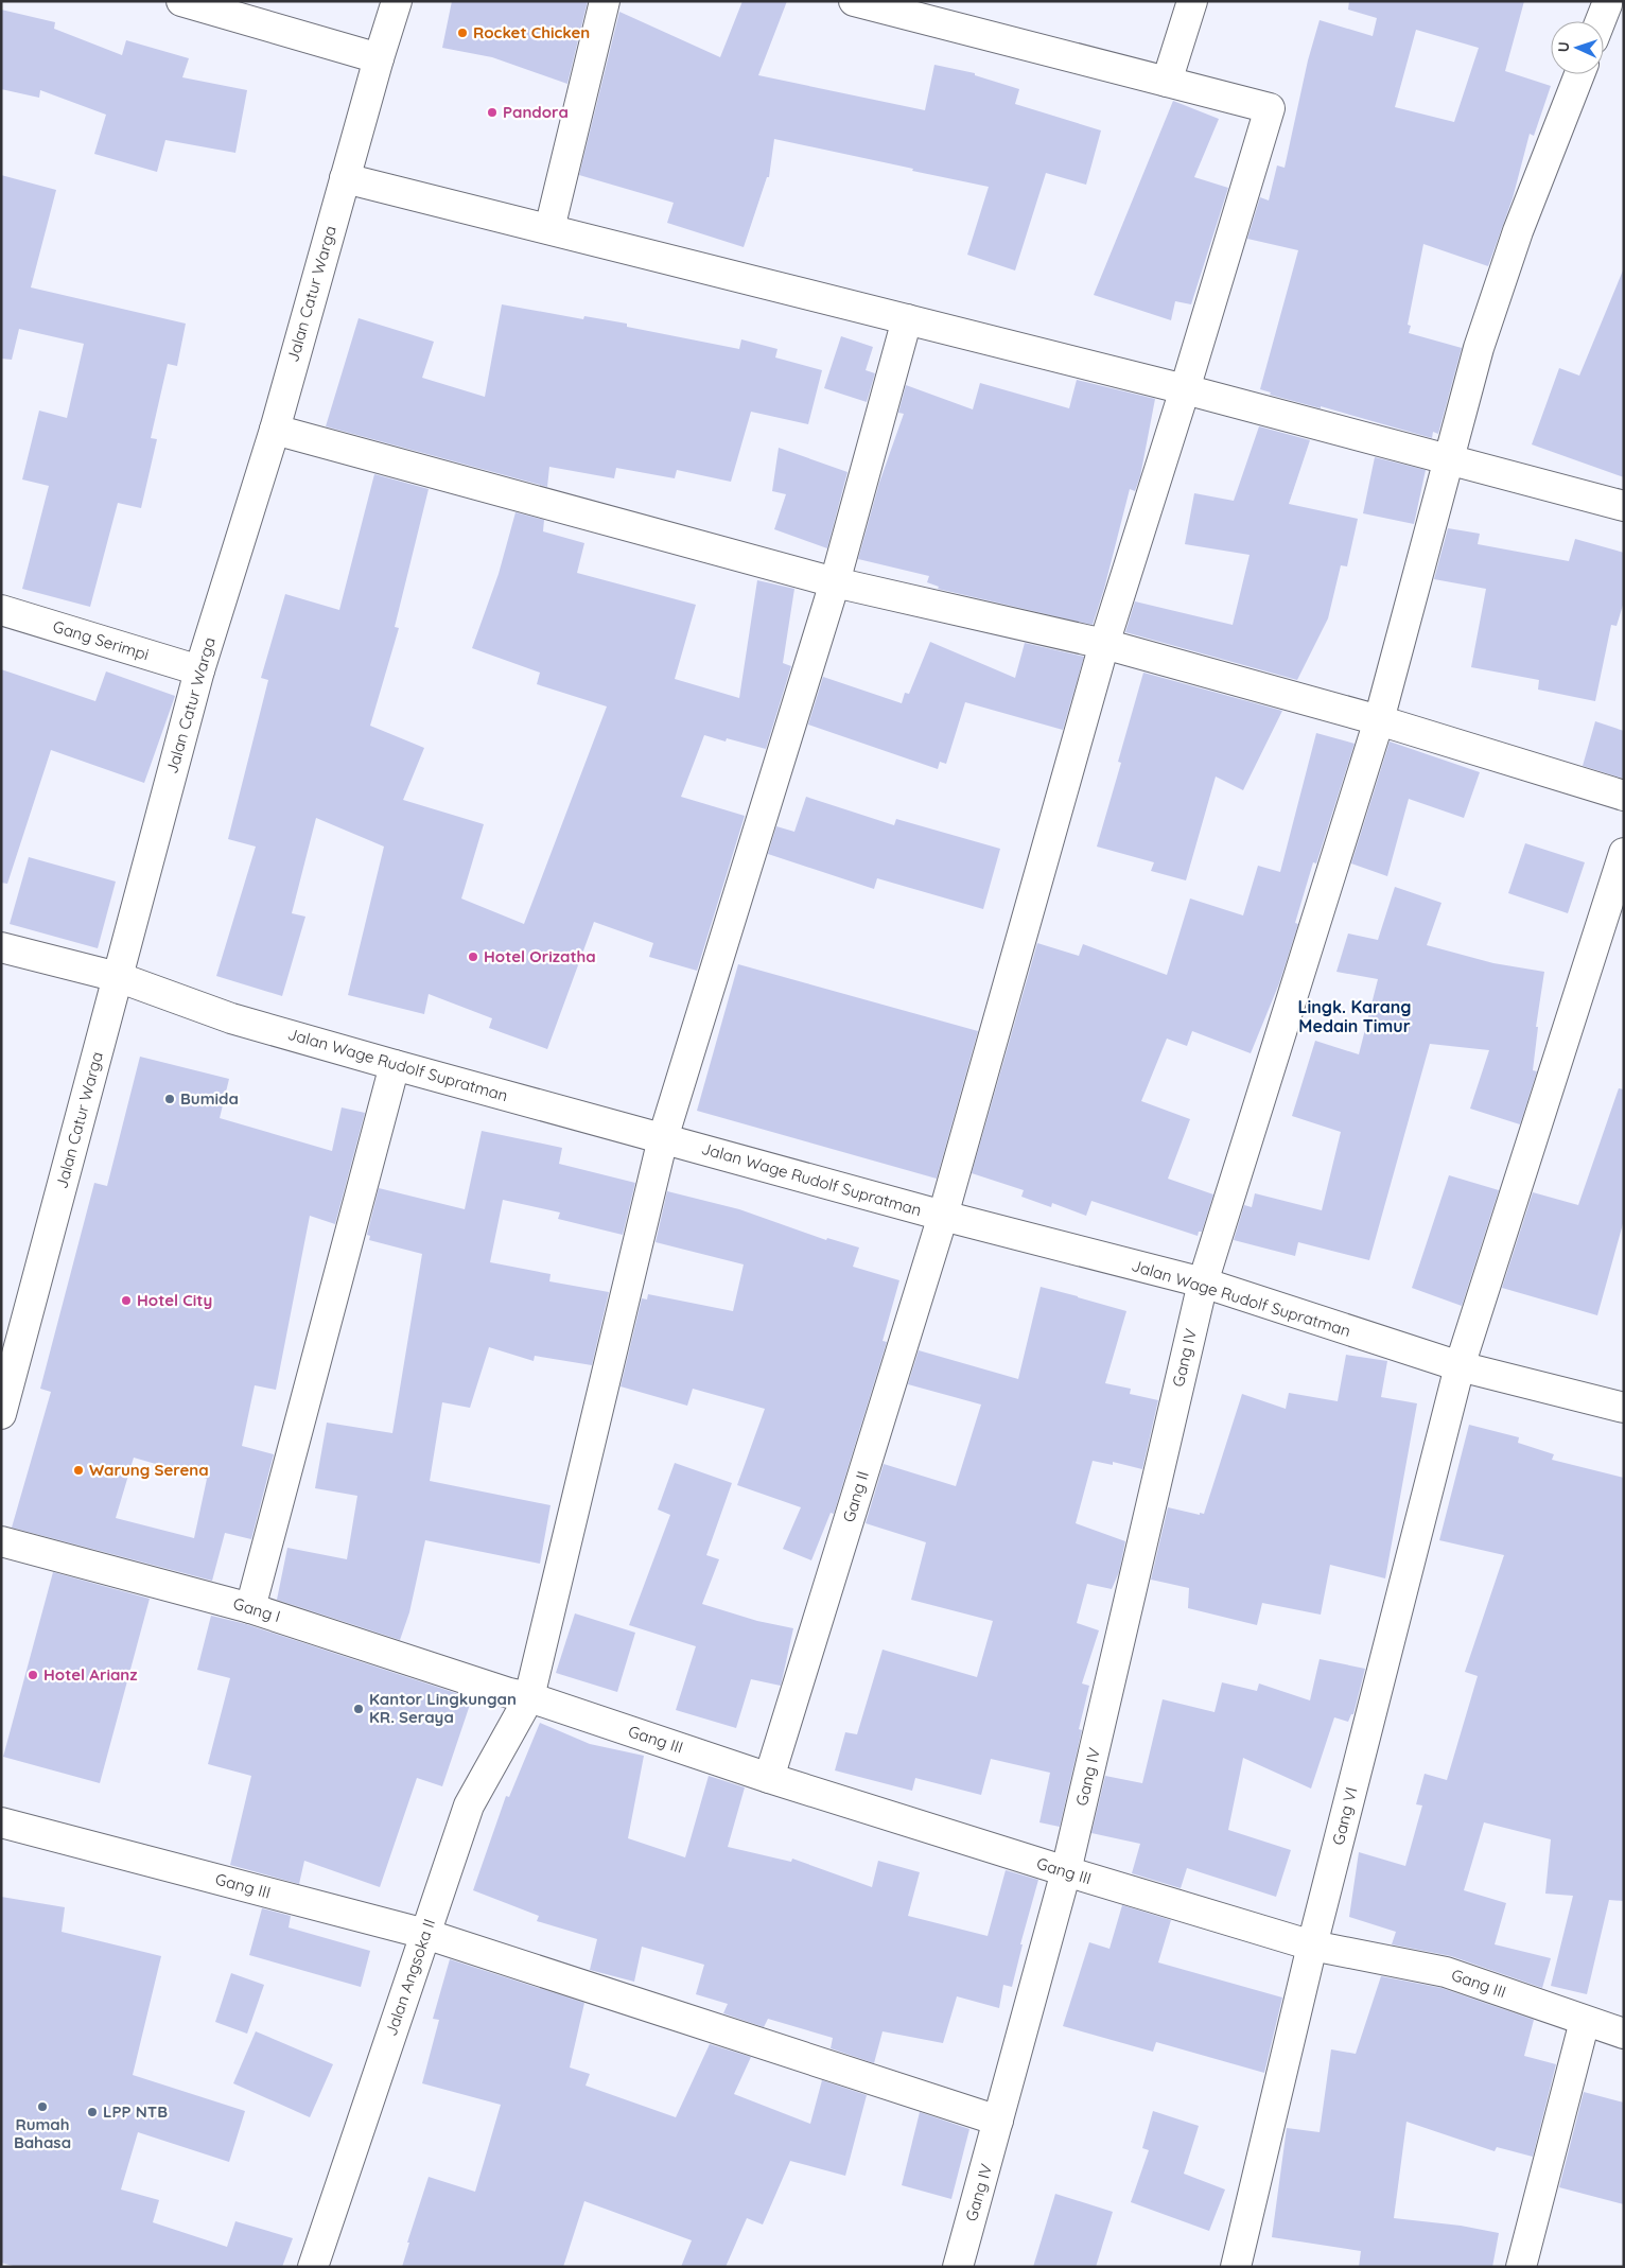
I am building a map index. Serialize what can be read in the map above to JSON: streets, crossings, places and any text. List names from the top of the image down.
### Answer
{
  "streets": {
    "street": [
      "Jalan Catur Warga",
      "Gang Serimpi",
      "Jalan Wage Rudolf Supratman",
      "Gang IV",
      "Gang II",
      "Gang I",
      "Gang III",
      "Gang VI",
      "Jalan Angsoka II"
    ]
  },
  "crossings": [
    ["Jalan Catur Warga", "Gang Serimpi"],
    ["Jalan Catur Warga", "Jalan Wage Rudolf Supratman"],
    ["Jalan Wage Rudolf Supratman", "Gang IV"],
    ["Jalan Wage Rudolf Supratman", "Gang II"],
    ["Jalan Wage Rudolf Supratman", "Gang VI"],
    ["Jalan Wage Rudolf Supratman", "Jalan Angsoka II"],
    ["Gang IV", "Gang III"],
    ["Gang II", "Gang III"],
    ["Gang I", "Gang III"],
    ["Gang I", "Jalan Angsoka II"],
    ["Gang III", "Gang VI"],
    ["Gang III", "Jalan Angsoka II"]
  ],
  "districts": ["Lingk. Karang Medain Timur"],
  "places": [
    "Rocket Chicken",
    "Pandora",
    "Hotel Orizatha",
    "Bumida",
    "Hotel City",
    "Warung Serena",
    "Hotel Arianz",
    "Kantor Lingkungan KR. Seraya",
    "Rumah Bahasa",
    "LPP NTB"
  ],
  "north": "left"
}
